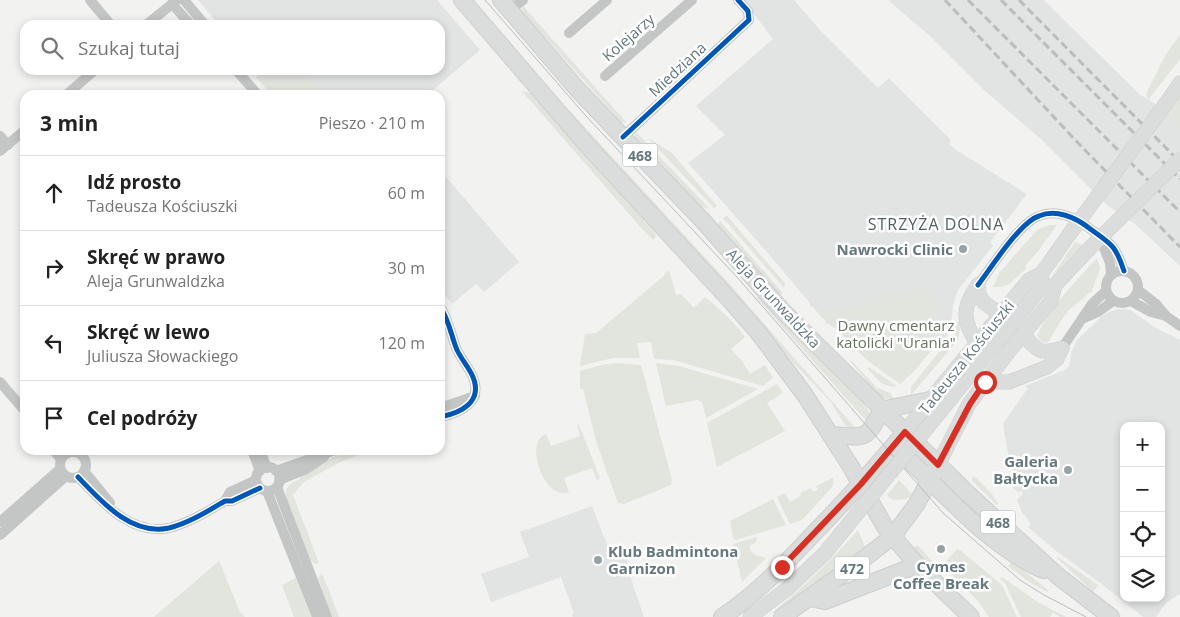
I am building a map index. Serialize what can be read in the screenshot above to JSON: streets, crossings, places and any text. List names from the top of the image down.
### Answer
{
  "streets": {
    "main road": [
      "468",
      "Aleja Grunwaldzka",
      "Tadeusza Kościuszki",
      "472"
    ],
    "street": ["Kolejarzy", "Miedziana"]
  },
  "crossings": [
    ["Miedziana", "Aleja Grunwaldzka"],
    ["468", "Tadeusza Kościuszki"],
    ["468", "472"],
    ["Aleja Grunwaldzka", "Tadeusza Kościuszki"],
    ["Tadeusza Kościuszki", "472"]
  ],
  "districts": ["STRZYŻA DOLNA"],
  "parks": ["Dawny cmentarz katolicki \"Urania\""],
  "places": [
    "Nawrocki Clinic",
    "Galeria Bałtycka",
    "Cymes Coffee Break",
    "Klub Badmintona Garnizon"
  ],
  "page": {
    "search": "Szukaj tutaj",
    "heading": ["3 min", "Pieszo · 210 m"],
    "list": [
      ["Idź prosto", "Tadeusza Kościuszki", "60 m"],
      ["Skręć w prawo", "Aleja Grunwaldzka", "30 m"],
      ["Skręć w lewo", "Juliusza Słowackiego", "120 m"],
      "Cel podróży"
    ],
    "map_buttons": ["+", "−"]
  }
}
